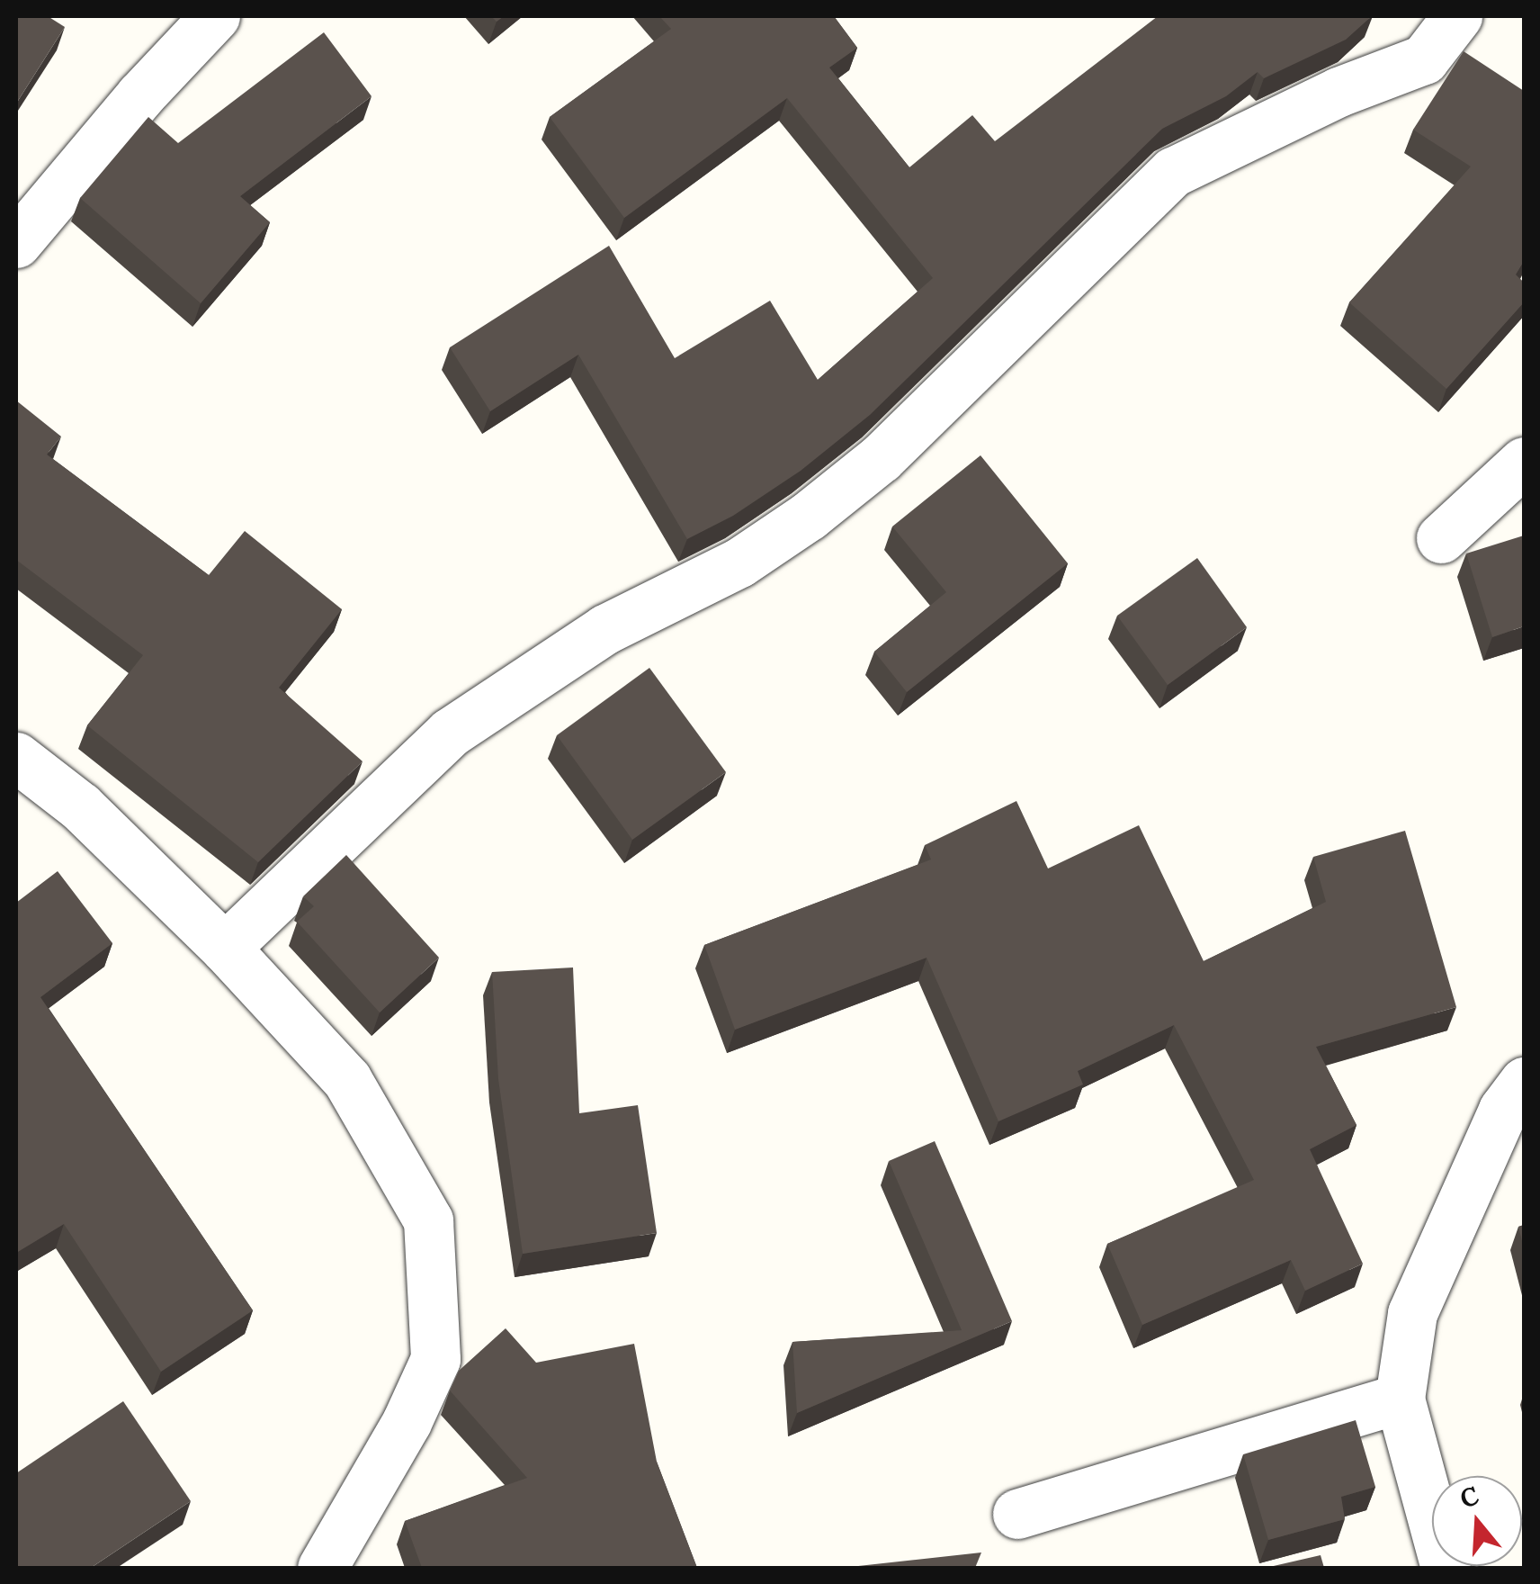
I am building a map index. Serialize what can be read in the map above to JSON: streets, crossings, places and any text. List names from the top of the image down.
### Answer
{
  "north": "top"
}
